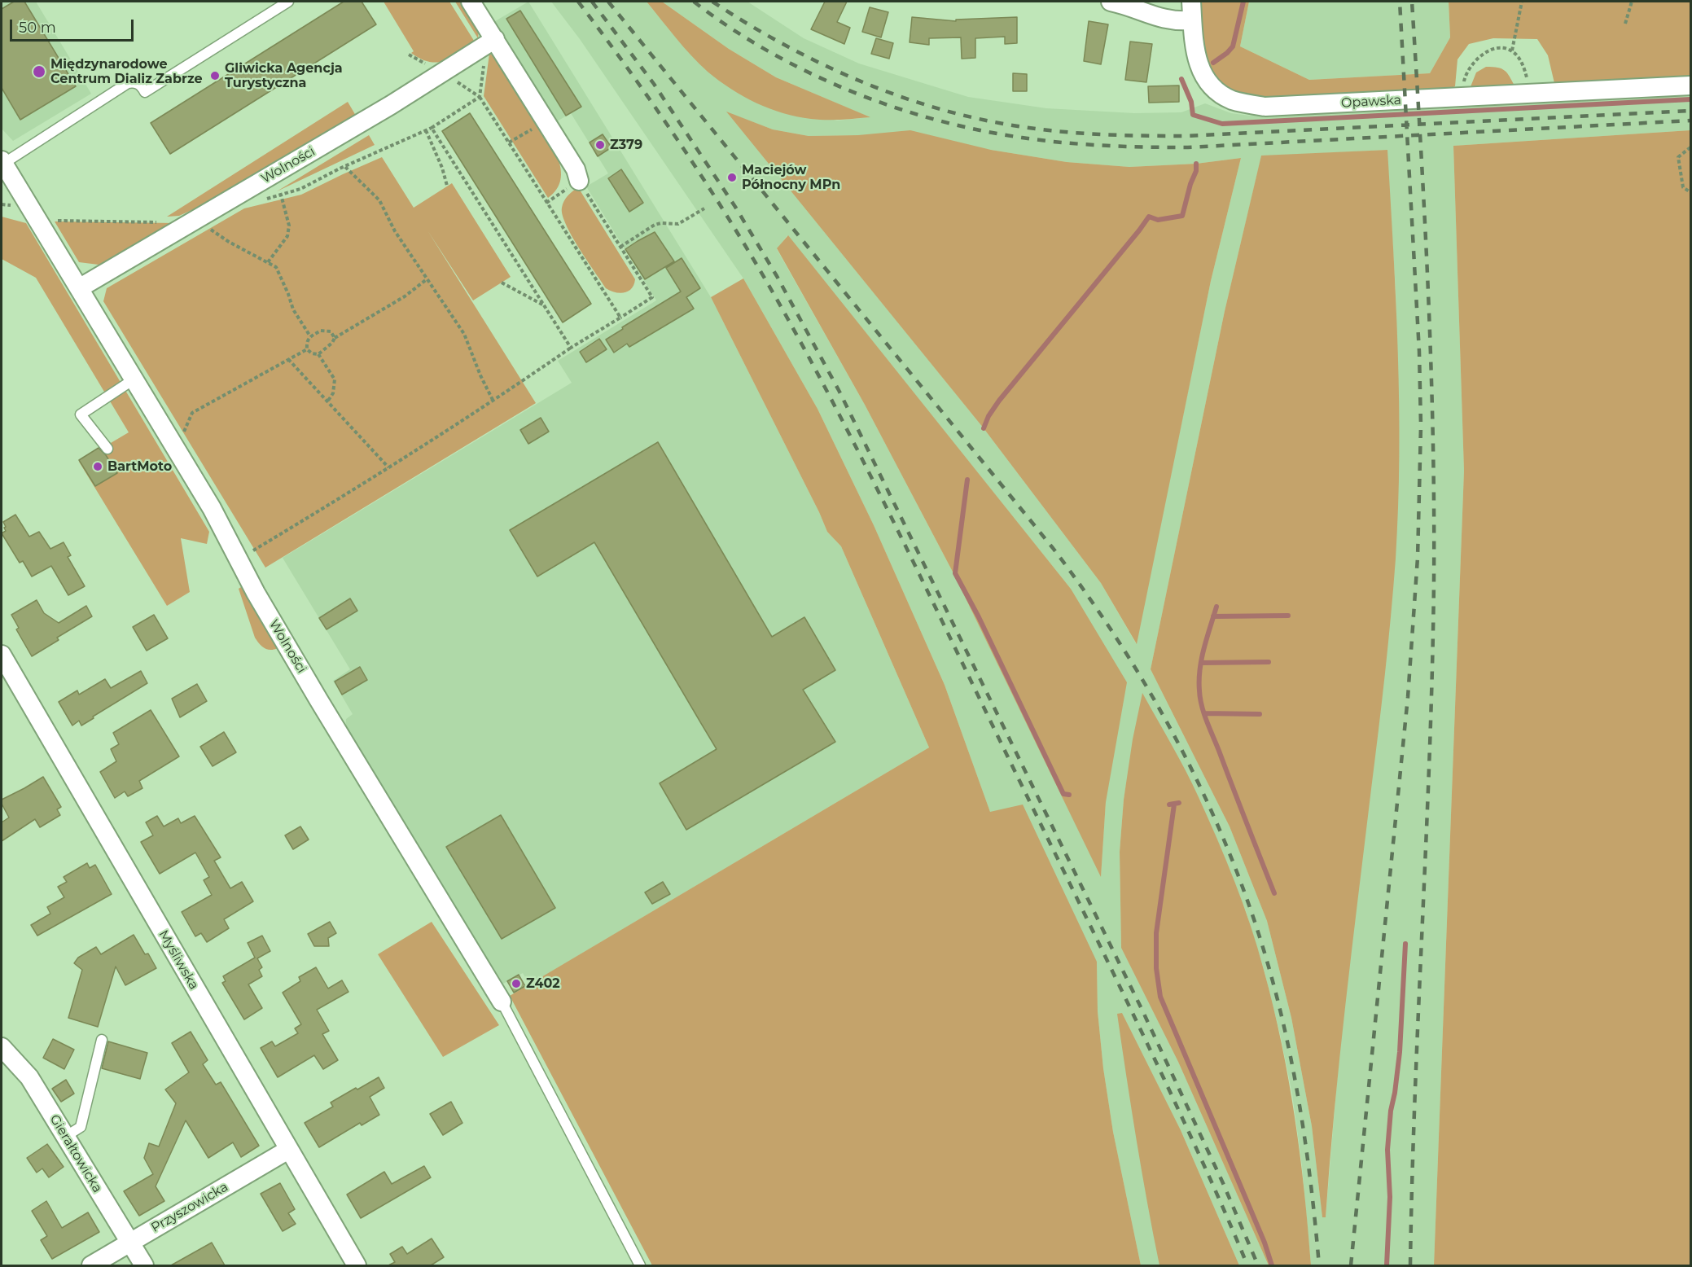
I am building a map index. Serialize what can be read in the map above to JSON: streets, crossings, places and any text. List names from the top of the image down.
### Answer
{
  "streets": {
    "street": [
      "Opawska",
      "Wolności",
      "Myśliwska",
      "Gierałtowicka",
      "Przyszowicka"
    ]
  },
  "crossings": [
    ["Myśliwska", "Przyszowicka"],
    ["Gierałtowicka", "Przyszowicka"]
  ],
  "places": [
    "Międzynarodowe Centrum Dializ Zabrze",
    "Gliwicka Agencja Turystyczna",
    "Z379",
    "Maciejów Północny MPn",
    "BartMoto",
    "Z402"
  ],
  "scale_bar": "50 m"
}
